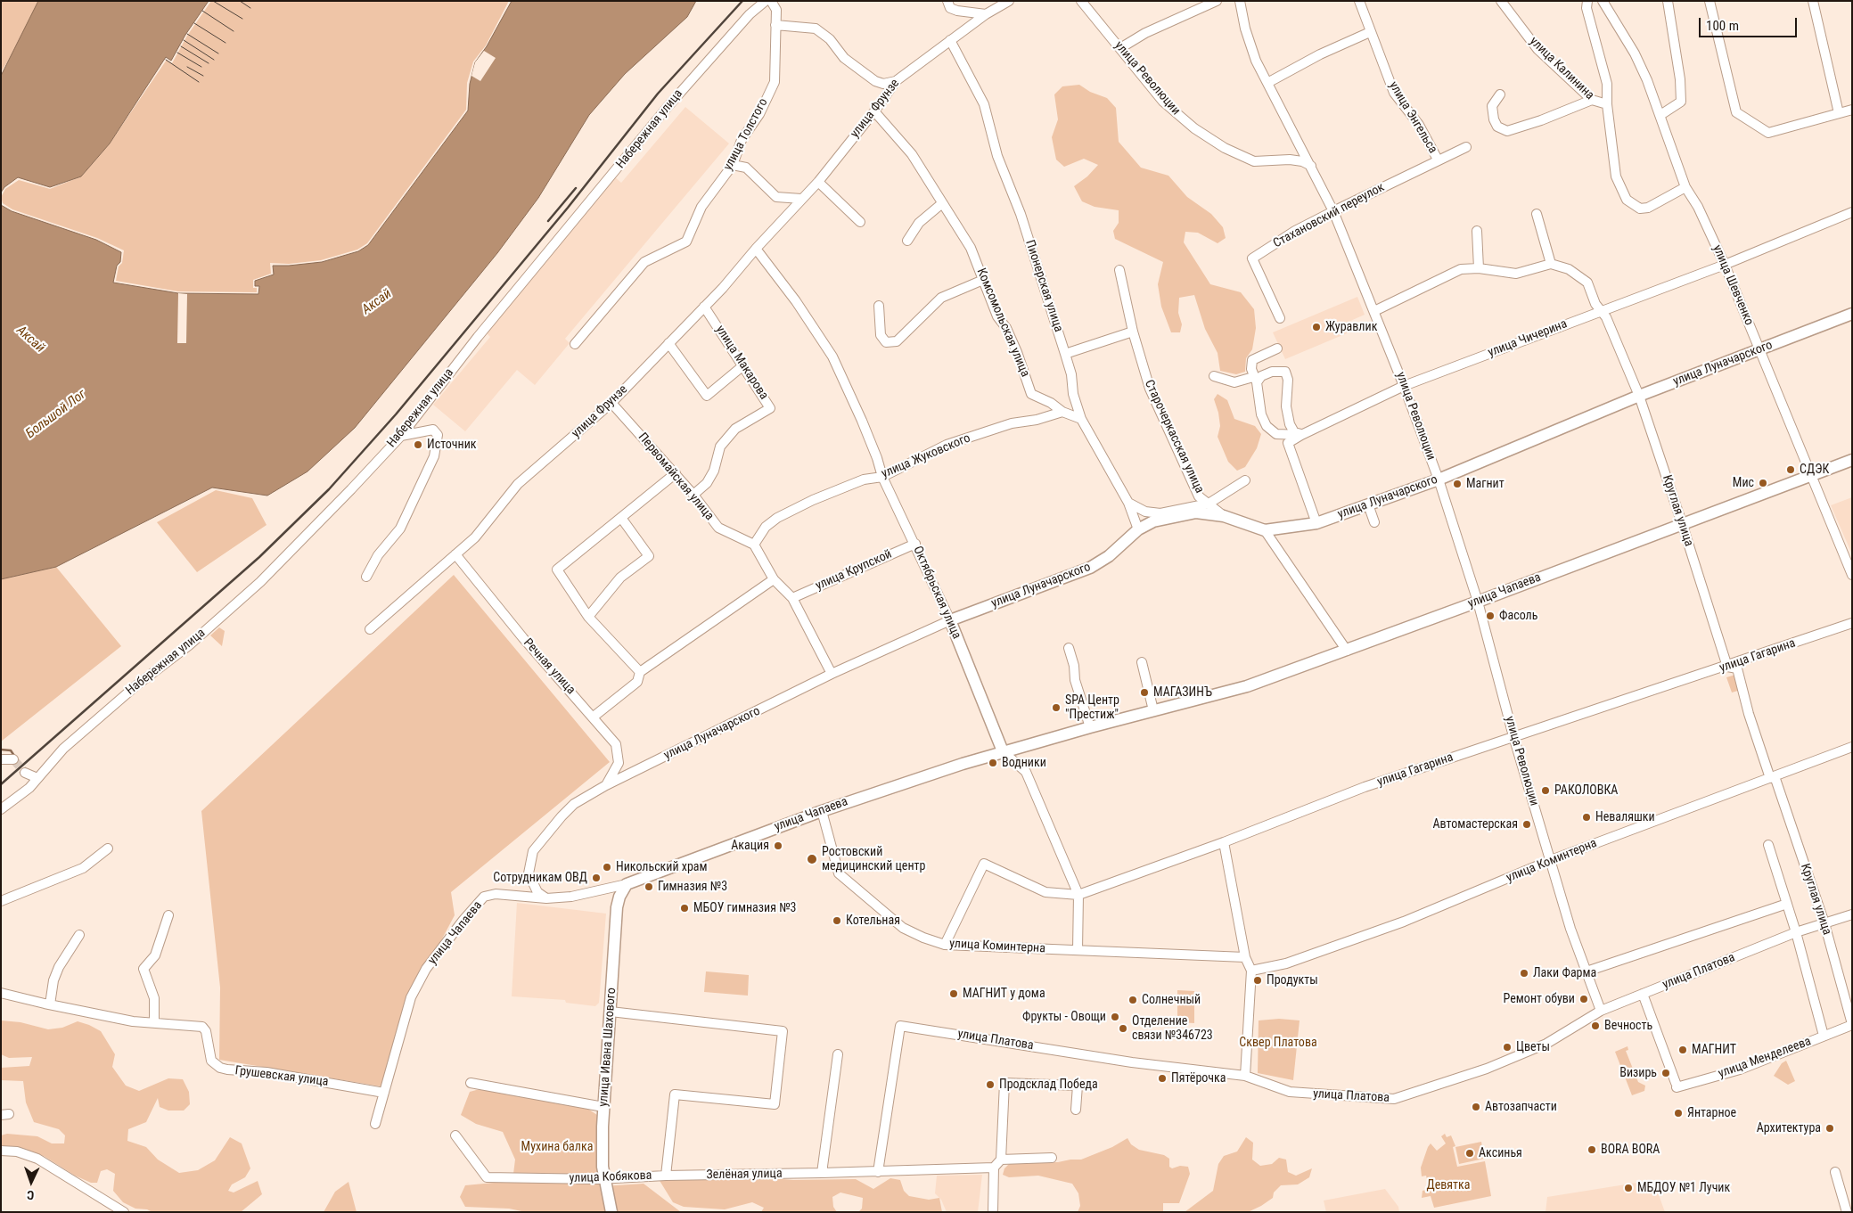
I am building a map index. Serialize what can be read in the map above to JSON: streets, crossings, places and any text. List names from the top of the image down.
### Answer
{
  "streets": {
    "main road": [
      "улица Луначарского",
      "улица Чапаева",
      "Октябрьская улица",
      "улица Ивана Шахового"
    ],
    "street": [
      "улица Калинина",
      "улица Революции",
      "улица Фрунзе",
      "улица Энгельса",
      "Набережная улица",
      "улица Толстого",
      "Стахановский переулок",
      "улица Шевченко",
      "Пионерская улица",
      "Комсомольская улица",
      "улица Чичерина",
      "улица Макарова",
      "Старочеркасская улица",
      "улица Жуковского",
      "Первомайская улица",
      "Круглая улица",
      "улица Крупской",
      "улица Гагарина",
      "Речная улица",
      "улица Коминтерна",
      "улица Платова",
      "улица Менделеева",
      "Грушевская улица",
      "Зелёная улица",
      "улица Кобякова"
    ]
  },
  "crossings": [
    ["улица Калинина", "улица Шевченко"],
    ["улица Революции", "Стахановский переулок"],
    ["улица Революции", "улица Чичерина"],
    ["улица Революции", "улица Луначарского"],
    ["улица Революции", "улица Чапаева"],
    ["улица Революции", "улица Гагарина"],
    ["улица Революции", "улица Коминтерна"],
    ["улица Революции", "улица Платова"],
    ["улица Фрунзе", "Пионерская улица"],
    ["улица Фрунзе", "Комсомольская улица"],
    ["улица Фрунзе", "улица Макарова"],
    ["улица Фрунзе", "Первомайская улица"],
    ["улица Фрунзе", "Октябрьская улица"],
    ["улица Фрунзе", "Речная улица"],
    ["улица Энгельса", "Стахановский переулок"],
    ["улица Шевченко", "улица Чичерина"],
    ["улица Шевченко", "улица Луначарского"],
    ["улица Шевченко", "улица Чапаева"],
    ["Пионерская улица", "Комсомольская улица"],
    ["Пионерская улица", "улица Луначарского"],
    ["Комсомольская улица", "улица Жуковского"],
    ["улица Чичерина", "улица Луначарского"],
    ["улица Чичерина", "Круглая улица"],
    ["улица Макарова", "Первомайская улица"],
    ["улица Луначарского", "Старочеркасская улица"],
    ["улица Луначарского", "Круглая улица"],
    ["улица Луначарского", "улица Чапаева"],
    ["улица Луначарского", "Октябрьская улица"],
    ["улица Луначарского", "Речная улица"],
    ["улица Жуковского", "Первомайская улица"],
    ["улица Жуковского", "Октябрьская улица"],
    ["Круглая улица", "улица Чапаева"],
    ["Круглая улица", "улица Гагарина"],
    ["Круглая улица", "улица Коминтерна"],
    ["Круглая улица", "улица Платова"],
    ["Круглая улица", "улица Менделеева"],
    ["улица Крупской", "Октябрьская улица"],
    ["улица Чапаева", "Октябрьская улица"],
    ["улица Чапаева", "улица Коминтерна"],
    ["улица Чапаева", "улица Ивана Шахового"],
    ["улица Чапаева", "Грушевская улица"],
    ["Октябрьская улица", "улица Гагарина"],
    ["Октябрьская улица", "улица Коминтерна"],
    ["улица Гагарина", "улица Коминтерна"],
    ["улица Платова", "улица Менделеева"],
    ["улица Платова", "Зелёная улица"],
    ["улица Ивана Шахового", "улица Кобякова"],
    ["Зелёная улица", "улица Кобякова"]
  ],
  "water": ["Аксай", "Большой Лог"],
  "parks": ["Сквер Платова", "Мухина балка", "Девятка"],
  "places": [
    "Журавлик",
    "Источник",
    "СДЭК",
    "Мис",
    "Магнит",
    "Фасоль",
    "МАГАЗИНЪ",
    "SPA Центр \"Престиж\"",
    "Водники",
    "РАКОЛОВКА",
    "Неваляшки",
    "Автомастерская",
    "Акация",
    "Ростовский медицинский центр",
    "Никольский храм",
    "Сотрудникам ОВД",
    "Гимназия №3",
    "МБОУ гимназия №3",
    "Котельная",
    "Лаки Фарма",
    "Продукты",
    "МАГНИТ у дома",
    "Ремонт обуви",
    "Солнечный",
    "Фрукты - Овощи",
    "Вечность",
    "Отделение связи №346723",
    "Цветы",
    "МАГНИТ",
    "Визирь",
    "Пятёрочка",
    "Продсклад Победа",
    "Автозапчасти",
    "Янтарное",
    "Архитектура",
    "BORA BORA",
    "Аксинья",
    "МБДОУ №1 Лучик"
  ],
  "scale_bar": "100 m",
  "north": "bottom"
}
